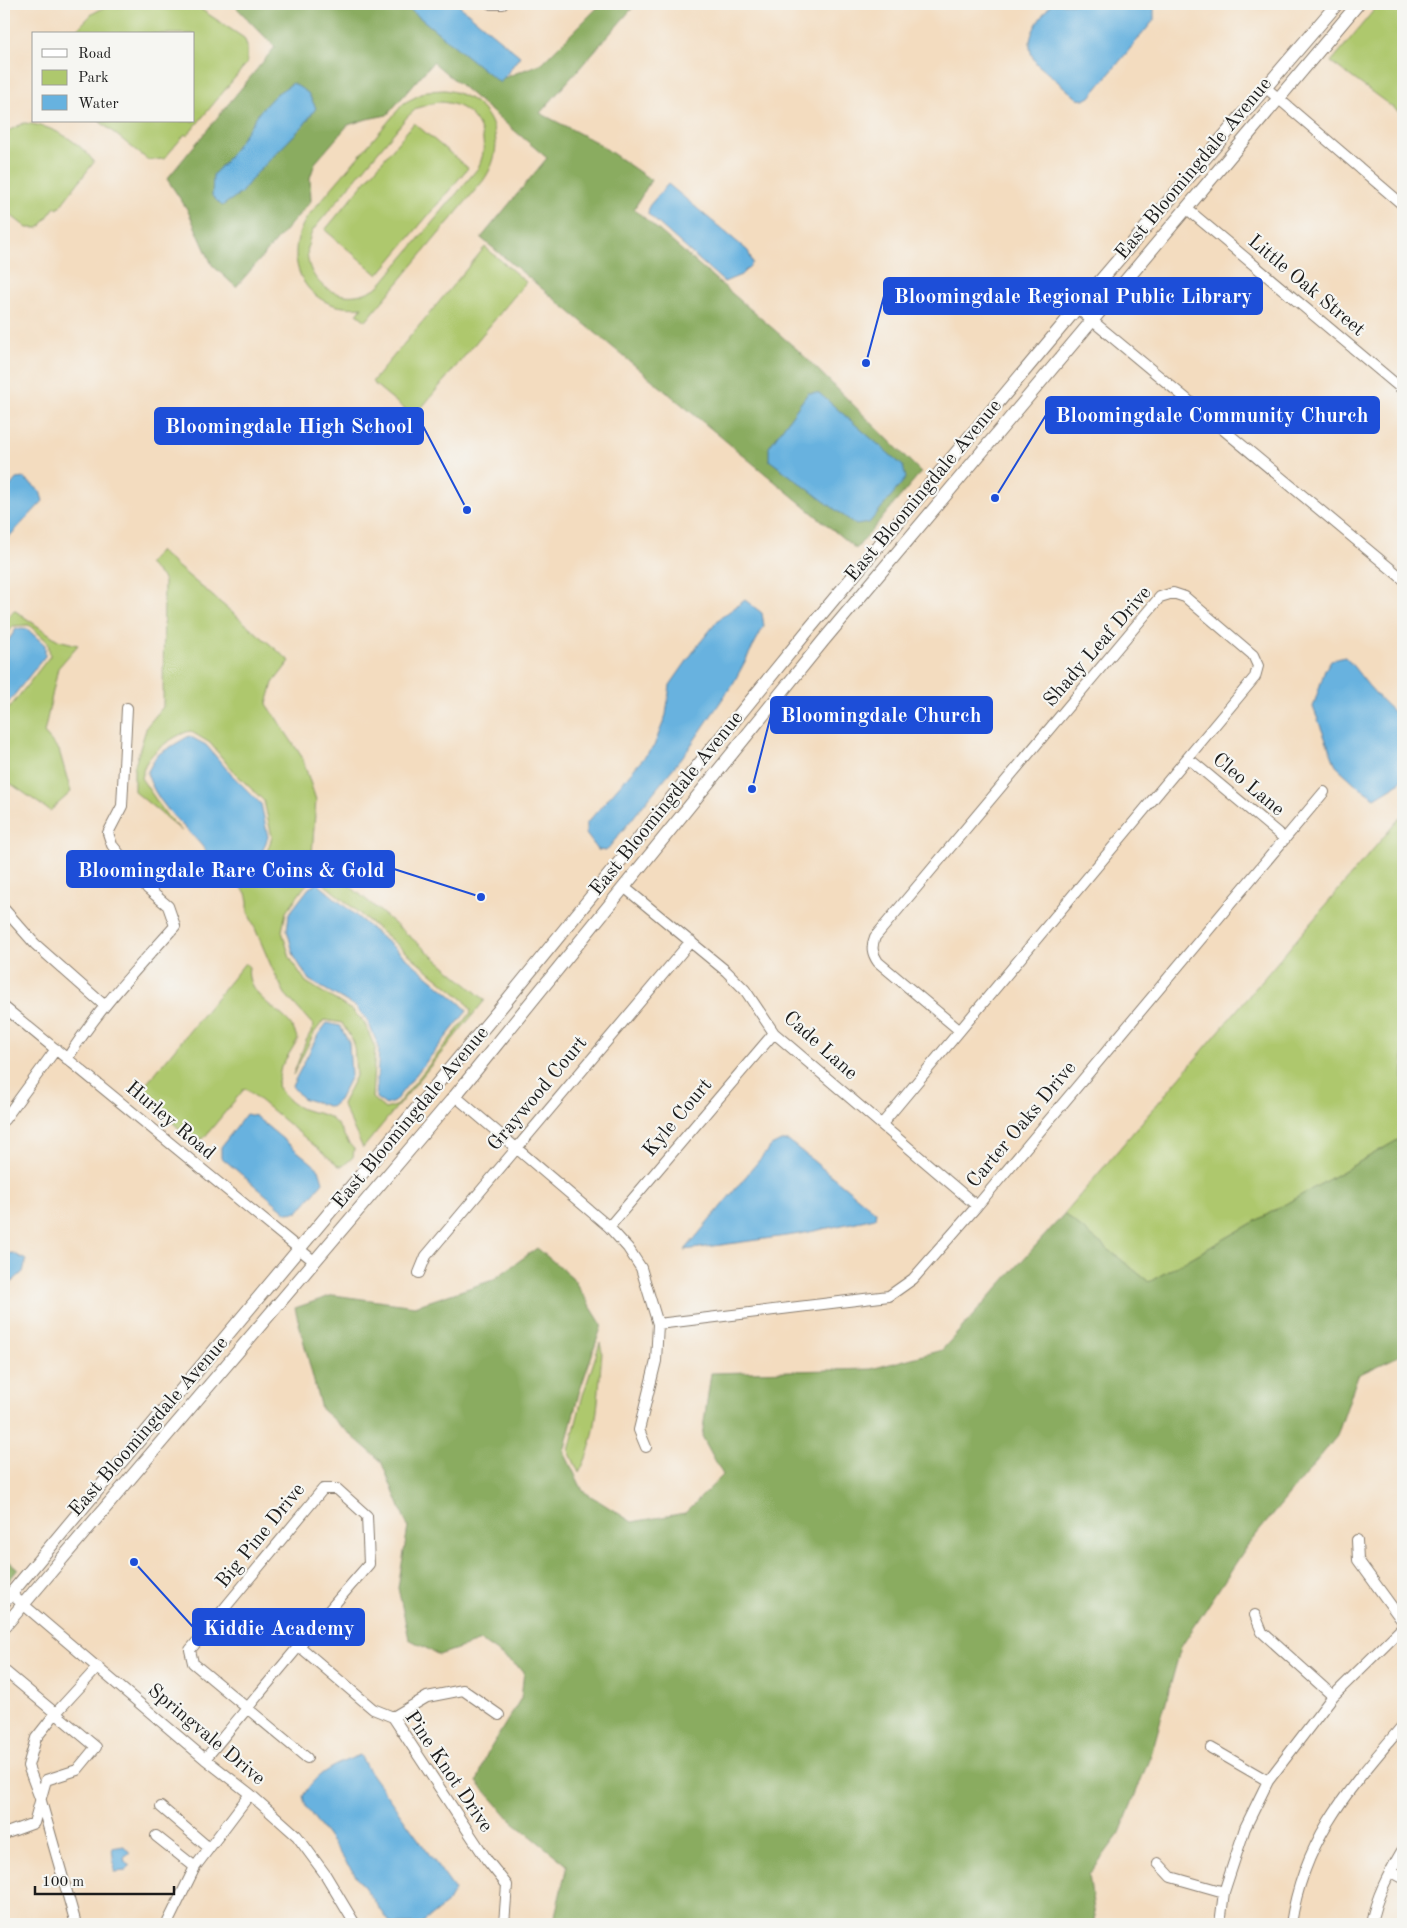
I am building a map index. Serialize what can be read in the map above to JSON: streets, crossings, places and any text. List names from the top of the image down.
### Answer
{
  "streets": {
    "main road": ["East Bloomingdale Avenue"],
    "street": [
      "Little Oak Street",
      "Shady Leaf Drive",
      "Cleo Lane",
      "Cade Lane",
      "Graywood Court",
      "Kyle Court",
      "Hurley Road",
      "Carter Oaks Drive",
      "Big Pine Drive",
      "Springvale Drive",
      "Pine Knot Drive"
    ]
  },
  "crossings": [
    ["East Bloomingdale Avenue", "Little Oak Street"],
    ["East Bloomingdale Avenue", "Cade Lane"],
    ["East Bloomingdale Avenue", "Hurley Road"],
    ["East Bloomingdale Avenue", "Springvale Drive"],
    ["Shady Leaf Drive", "Cleo Lane"],
    ["Shady Leaf Drive", "Cade Lane"],
    ["Cleo Lane", "Carter Oaks Drive"],
    ["Cade Lane", "Graywood Court"],
    ["Cade Lane", "Kyle Court"],
    ["Cade Lane", "Carter Oaks Drive"],
    ["Big Pine Drive", "Springvale Drive"],
    ["Big Pine Drive", "Pine Knot Drive"]
  ],
  "places": [
    "Bloomingdale Regional Public Library",
    "Bloomingdale Community Church",
    "Bloomingdale High School",
    "Bloomingdale Church",
    "Bloomingdale Rare Coins & Gold",
    "Kiddie Academy"
  ],
  "legend": ["Road", "Park", "Water"],
  "scale_bar": "100 m"
}
